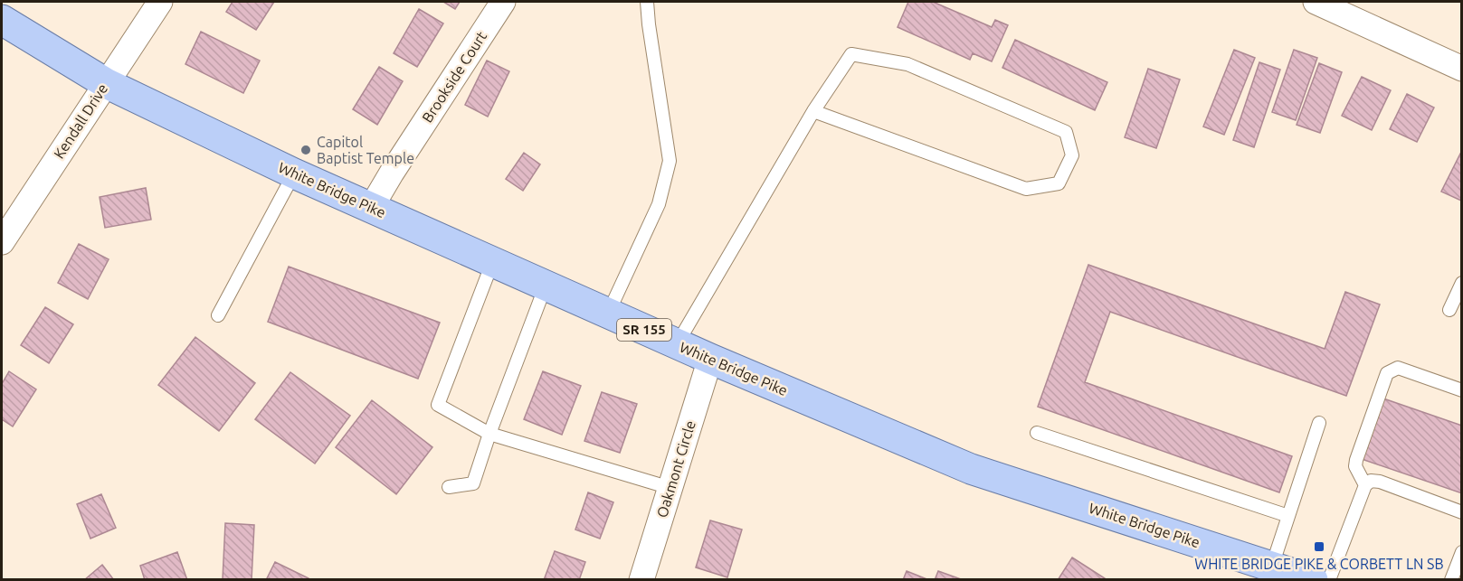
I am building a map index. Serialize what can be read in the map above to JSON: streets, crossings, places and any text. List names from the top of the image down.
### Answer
{
  "streets": {
    "main road": ["White Bridge Pike", "SR 155"],
    "street": ["Brookside Court", "Kendall Drive", "Oakmont Circle"]
  },
  "crossings": [
    ["Brookside Court", "White Bridge Pike"],
    ["Kendall Drive", "White Bridge Pike"],
    ["White Bridge Pike", "Oakmont Circle"]
  ],
  "places": {
    "other": ["Capitol Baptist Temple"],
    "transit": ["WHITE BRIDGE PIKE & CORBETT LN SB"]
  }
}
